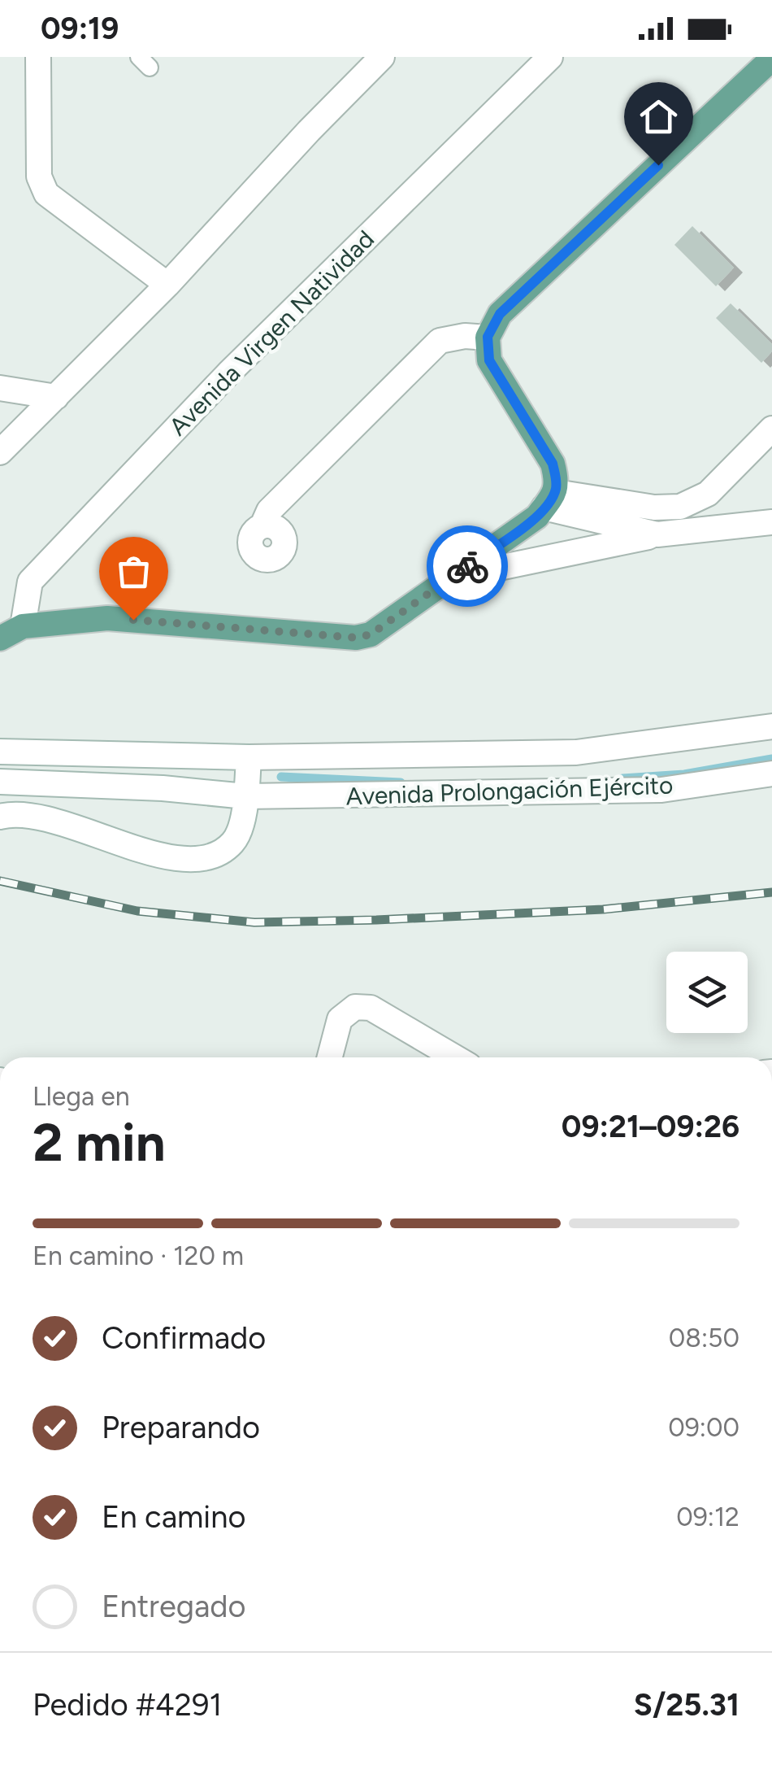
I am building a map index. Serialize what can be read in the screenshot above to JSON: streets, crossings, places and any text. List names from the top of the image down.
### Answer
{
  "streets": {
    "street": ["Avenida Virgen Natividad", "Avenida Prolongación Ejército"]
  },
  "page": {
    "status": "09:19",
    "heading": ["2 min", "Llega en", "09:21–09:26"],
    "panel": ["Pedido #4291", "S/25.31"],
    "bar": "En camino · 120 m",
    "list": [
      ["Confirmado", "08:50"],
      ["Preparando", "09:00"],
      ["En camino", "09:12"],
      "Entregado"
    ]
  }
}
